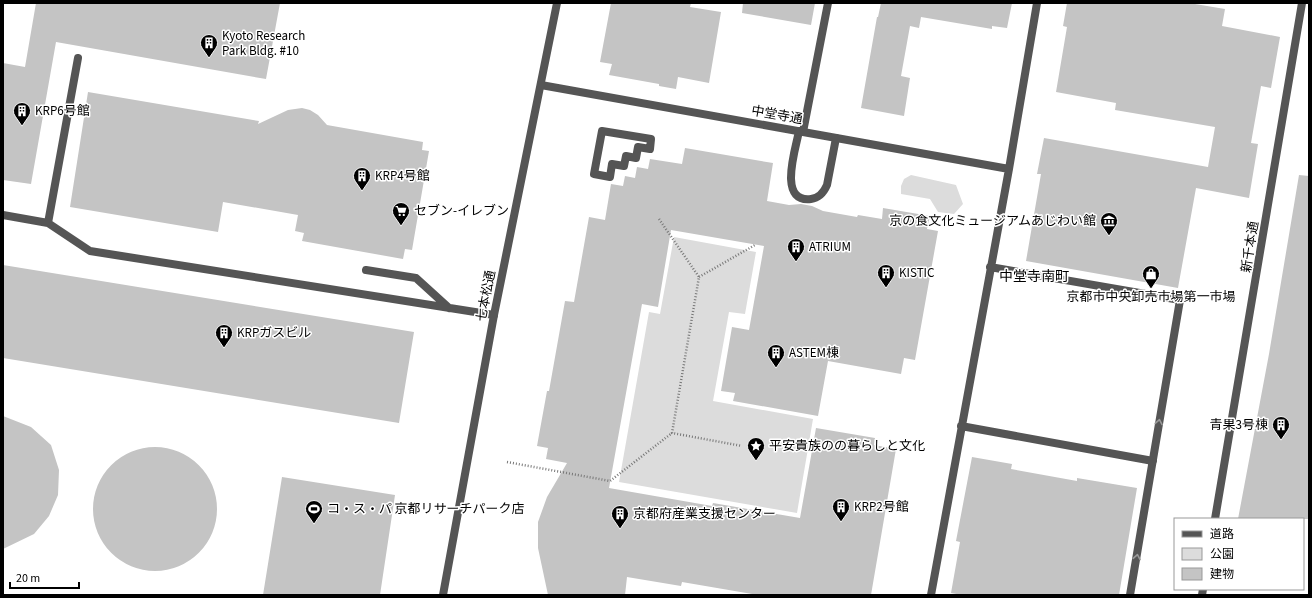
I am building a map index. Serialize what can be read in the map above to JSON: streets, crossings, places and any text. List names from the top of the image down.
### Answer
{
  "streets": {
    "street": ["中堂寺通", "新千本通", "七本松通"]
  },
  "crossings": [
    ["中堂寺通", "七本松通"]
  ],
  "districts": ["中堂寺南町"],
  "places": {
    "building": [
      "Kyoto Research Park Bldg. #10",
      "KRP6号館",
      "KRP4号館",
      "ATRIUM",
      "KISTIC",
      "KRPガスビル",
      "ASTEM棟",
      "青果3号棟",
      "KRP2号館",
      "京都府産業支援センター"
    ],
    "supermarket": ["セブン-イレブン"],
    "museum": ["京の食文化ミュージアムあじわい館"],
    "shop": ["京都市中央卸売市場第一市場"],
    "place": ["平安貴族のの暮らしと文化"],
    "sports": ["コ・ス・パ 京都リサーチパーク店"]
  },
  "legend": ["道路", "公園", "建物"],
  "scale_bar": "20 m"
}
